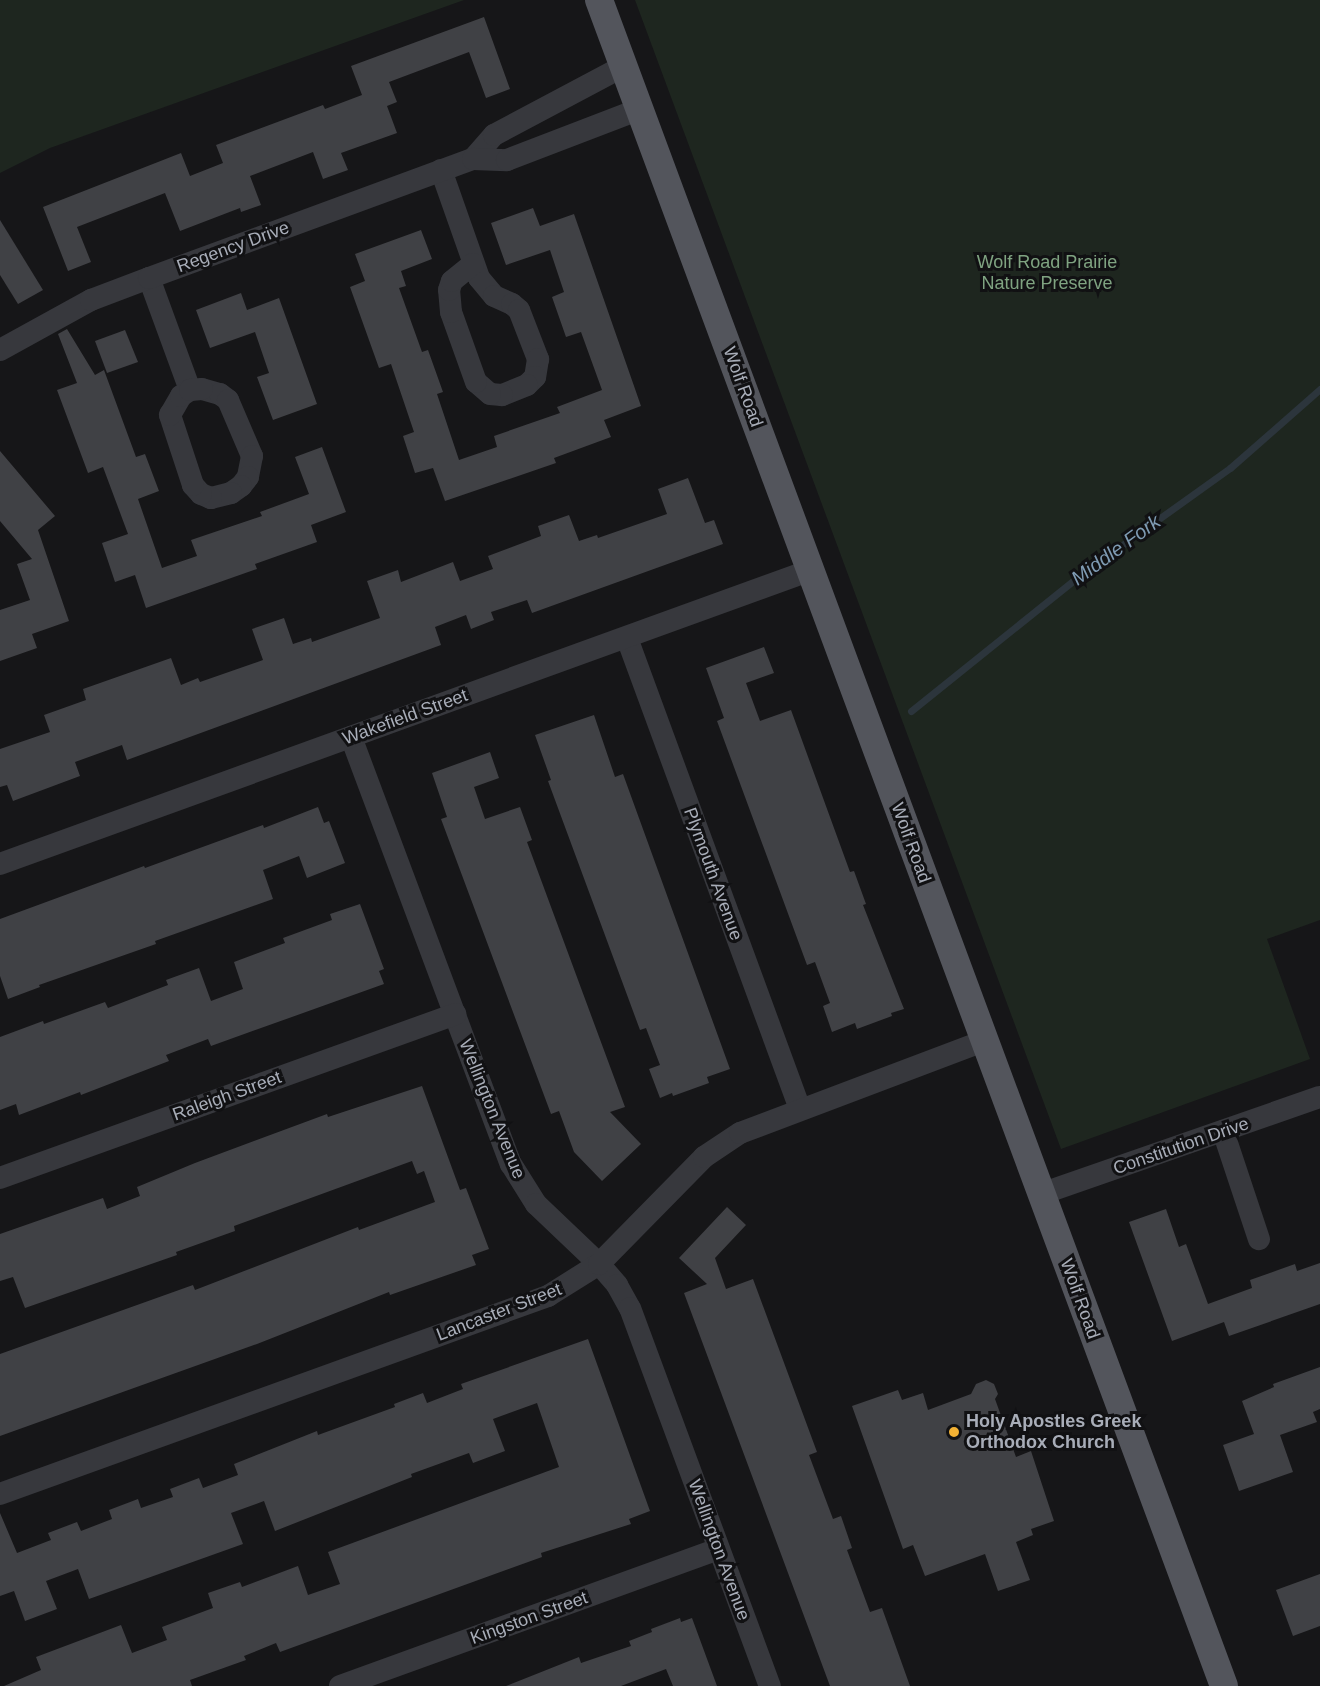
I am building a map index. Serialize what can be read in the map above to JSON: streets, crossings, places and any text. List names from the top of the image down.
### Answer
{
  "streets": {
    "main road": ["Wolf Road"],
    "street": [
      "Regency Drive",
      "Wakefield Street",
      "Plymouth Avenue",
      "Raleigh Street",
      "Wellington Avenue",
      "Constitution Drive",
      "Lancaster Street",
      "Kingston Street"
    ]
  },
  "crossings": [
    ["Regency Drive", "Wolf Road"],
    ["Wolf Road", "Wakefield Street"],
    ["Wolf Road", "Constitution Drive"],
    ["Wolf Road", "Lancaster Street"],
    ["Wakefield Street", "Plymouth Avenue"],
    ["Wakefield Street", "Wellington Avenue"],
    ["Plymouth Avenue", "Lancaster Street"],
    ["Raleigh Street", "Wellington Avenue"],
    ["Wellington Avenue", "Lancaster Street"],
    ["Wellington Avenue", "Kingston Street"]
  ],
  "water": ["Middle Fork"],
  "parks": ["Wolf Road Prairie Nature Preserve"],
  "places": ["Holy Apostles Greek Orthodox Church"]
}
